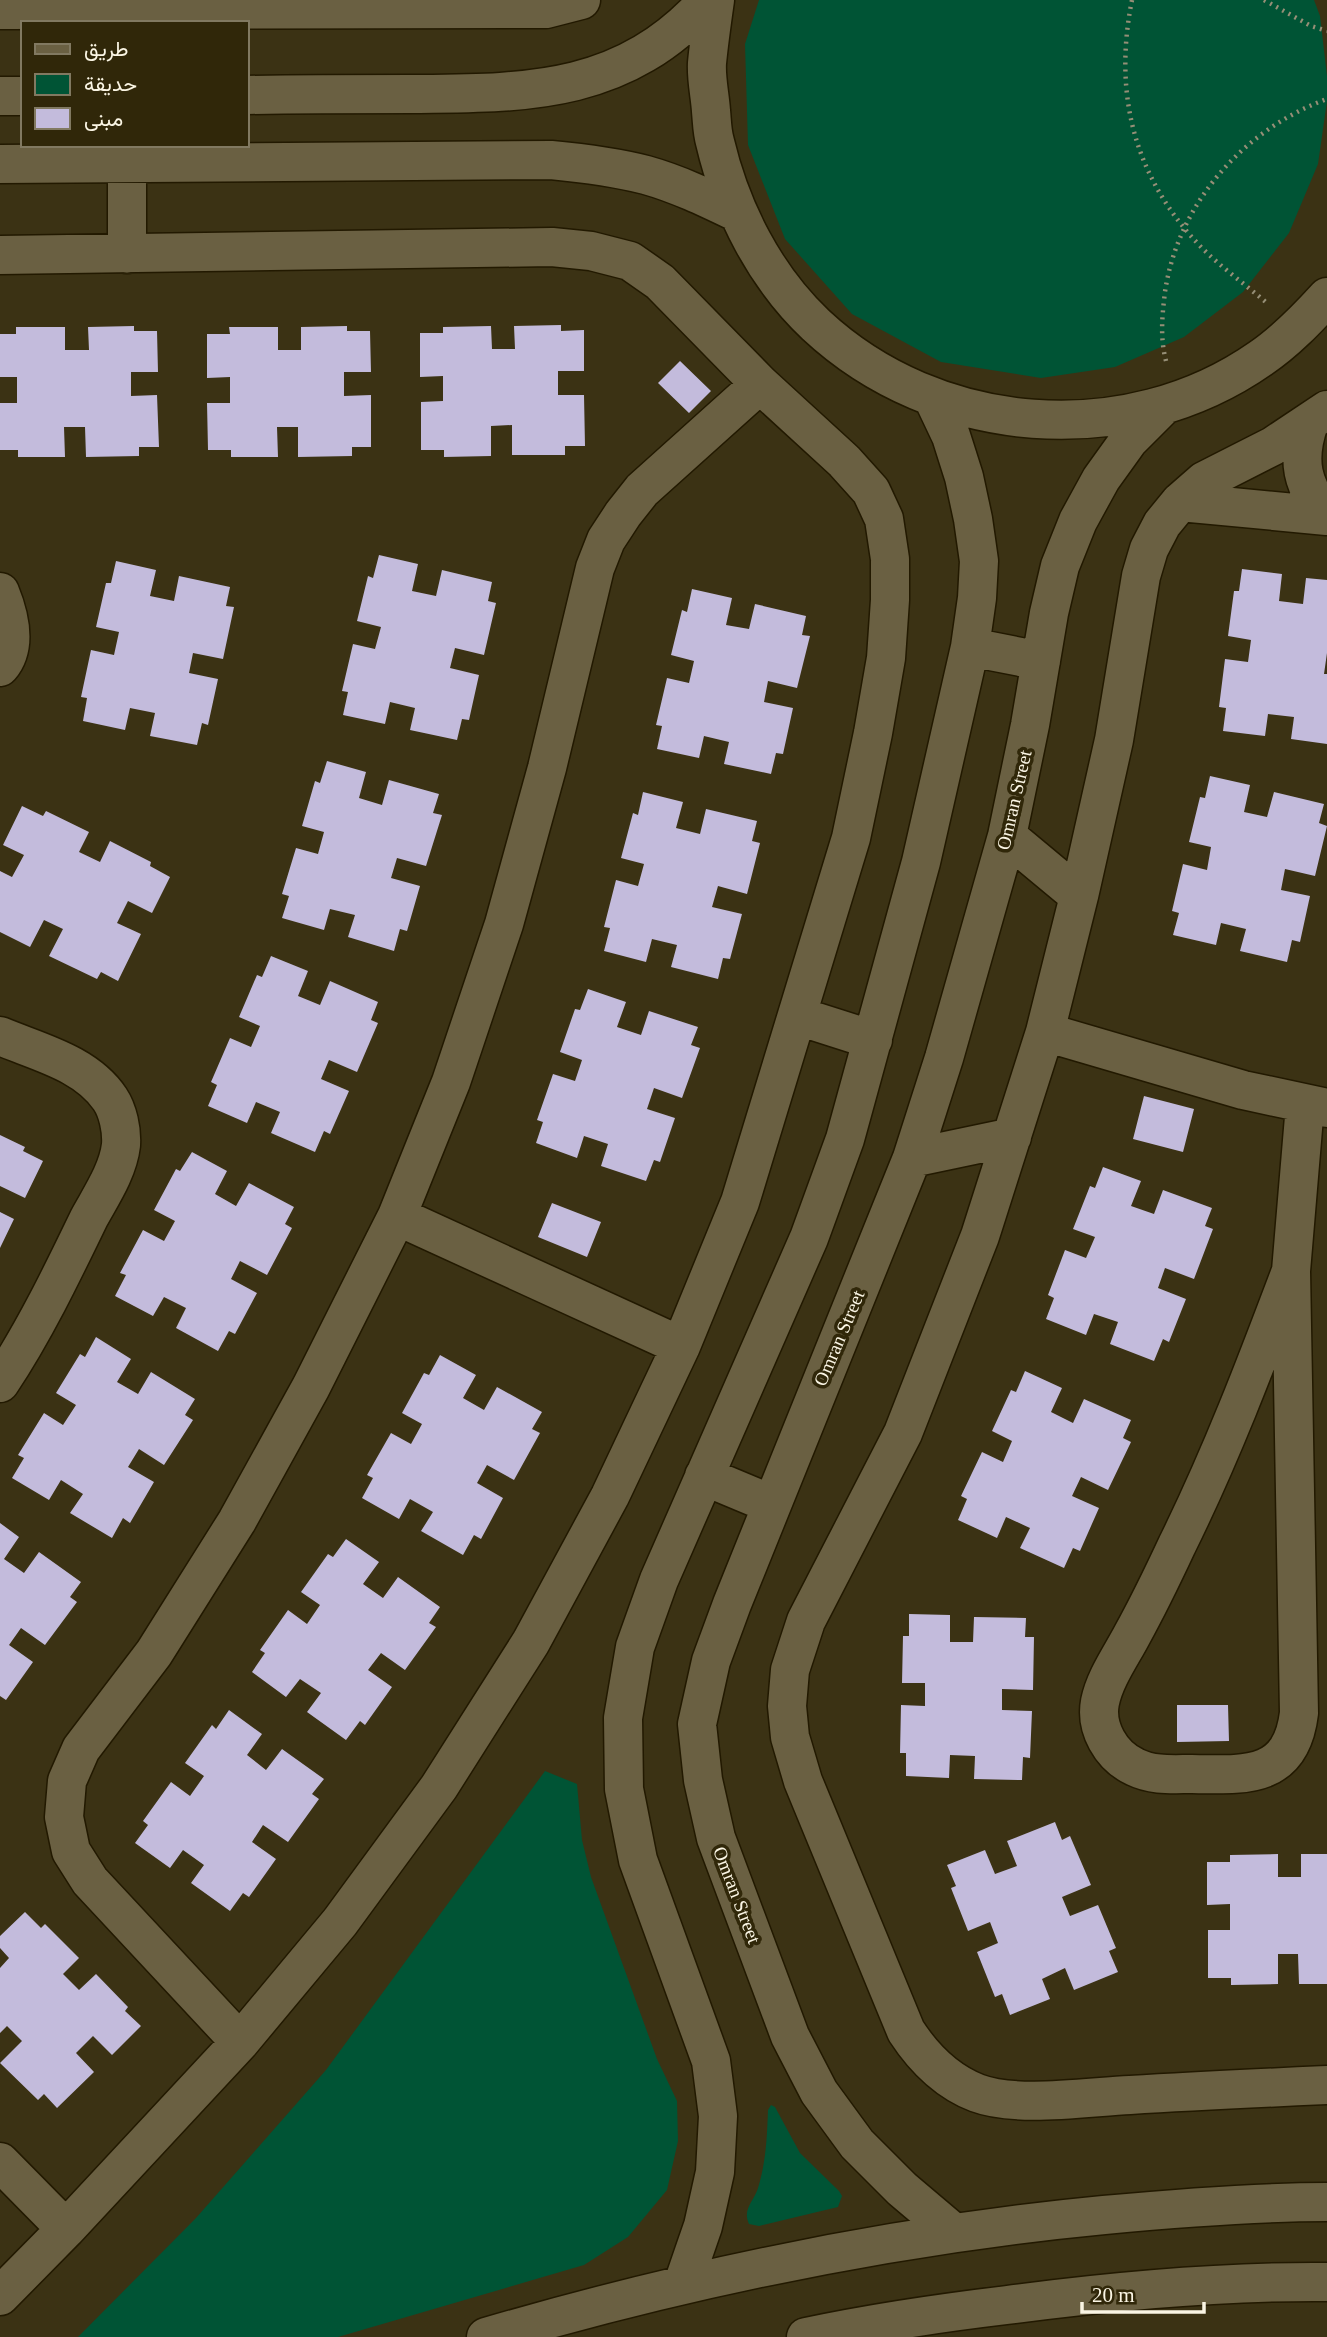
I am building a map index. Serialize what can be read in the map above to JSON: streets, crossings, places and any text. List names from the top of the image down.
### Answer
{
  "streets": {
    "street": ["Omran Street"]
  },
  "legend": ["طريق", "حديقة", "مبنى"],
  "scale_bar": "20 m"
}
